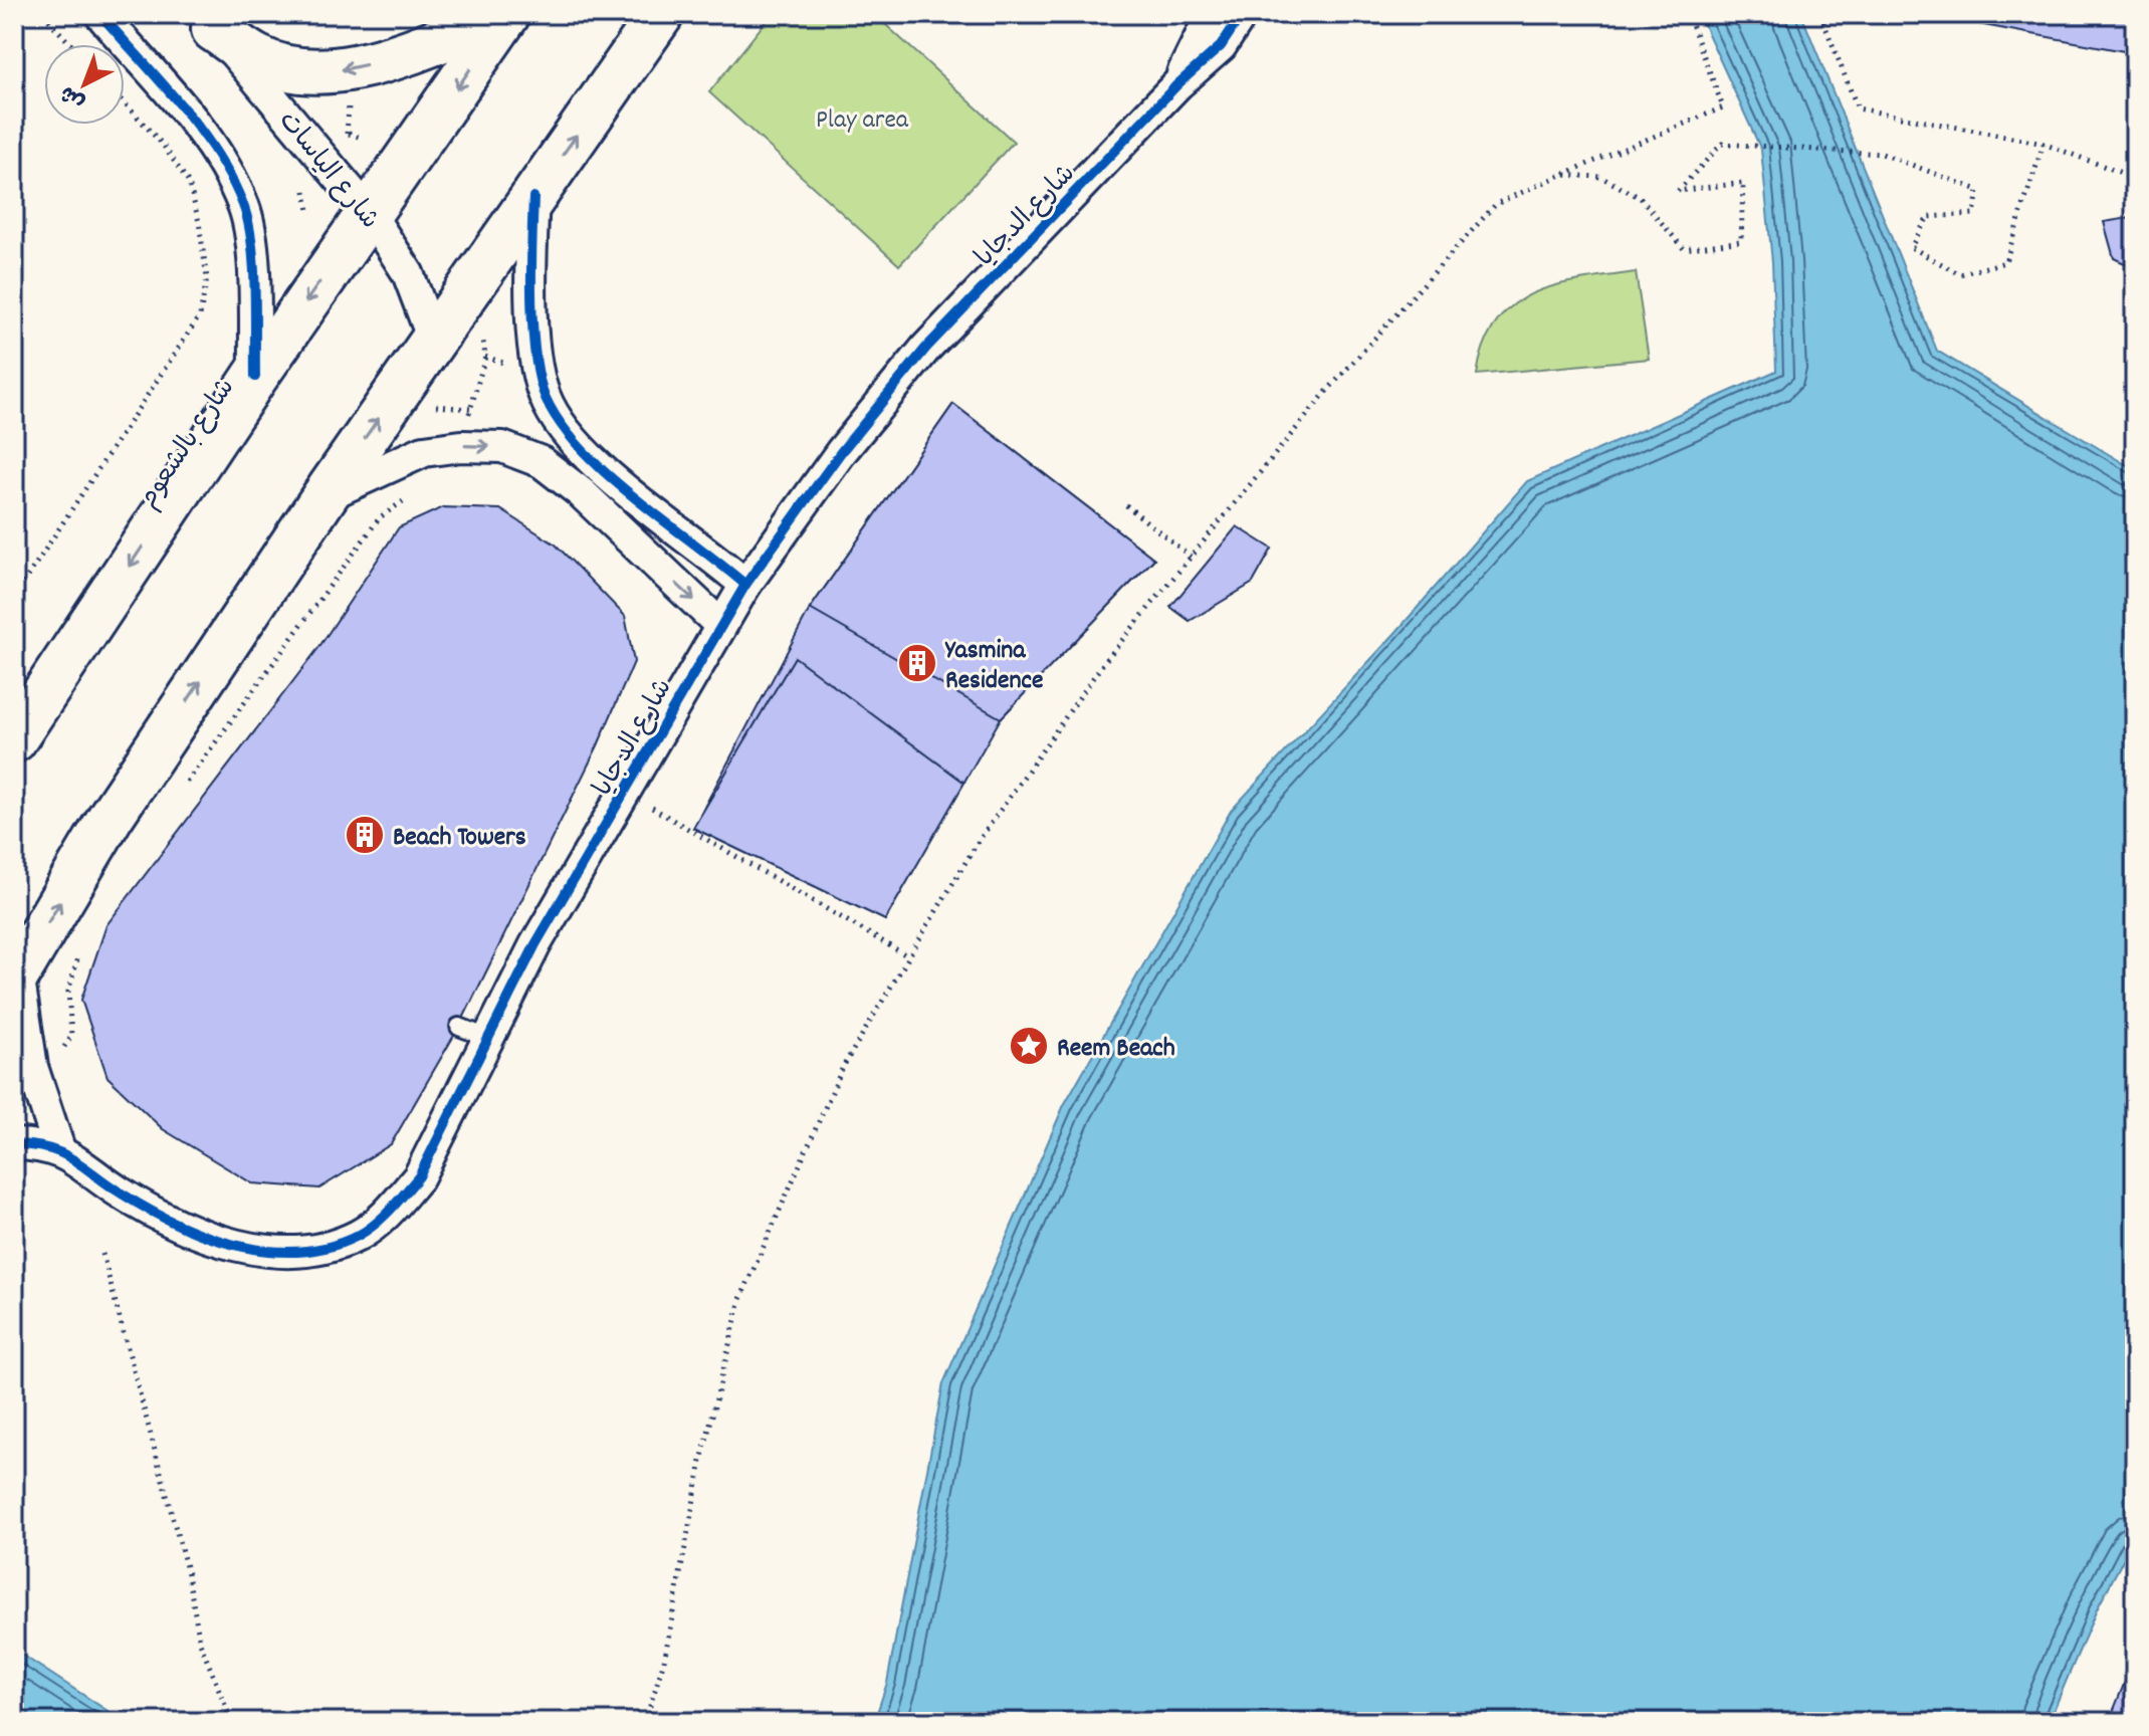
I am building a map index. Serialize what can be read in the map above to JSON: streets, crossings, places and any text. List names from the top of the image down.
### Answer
{
  "streets": {
    "main road": ["شارع بالشعوم"],
    "street": ["شارع الياسات", "شارع الدجايا"]
  },
  "crossings": [
    ["شارع الياسات", "شارع بالشعوم"]
  ],
  "parks": ["Play area"],
  "places": {
    "building": ["Yasmina Residence", "Beach Towers"],
    "place": ["Reem Beach"]
  },
  "north": "bottom left"
}
